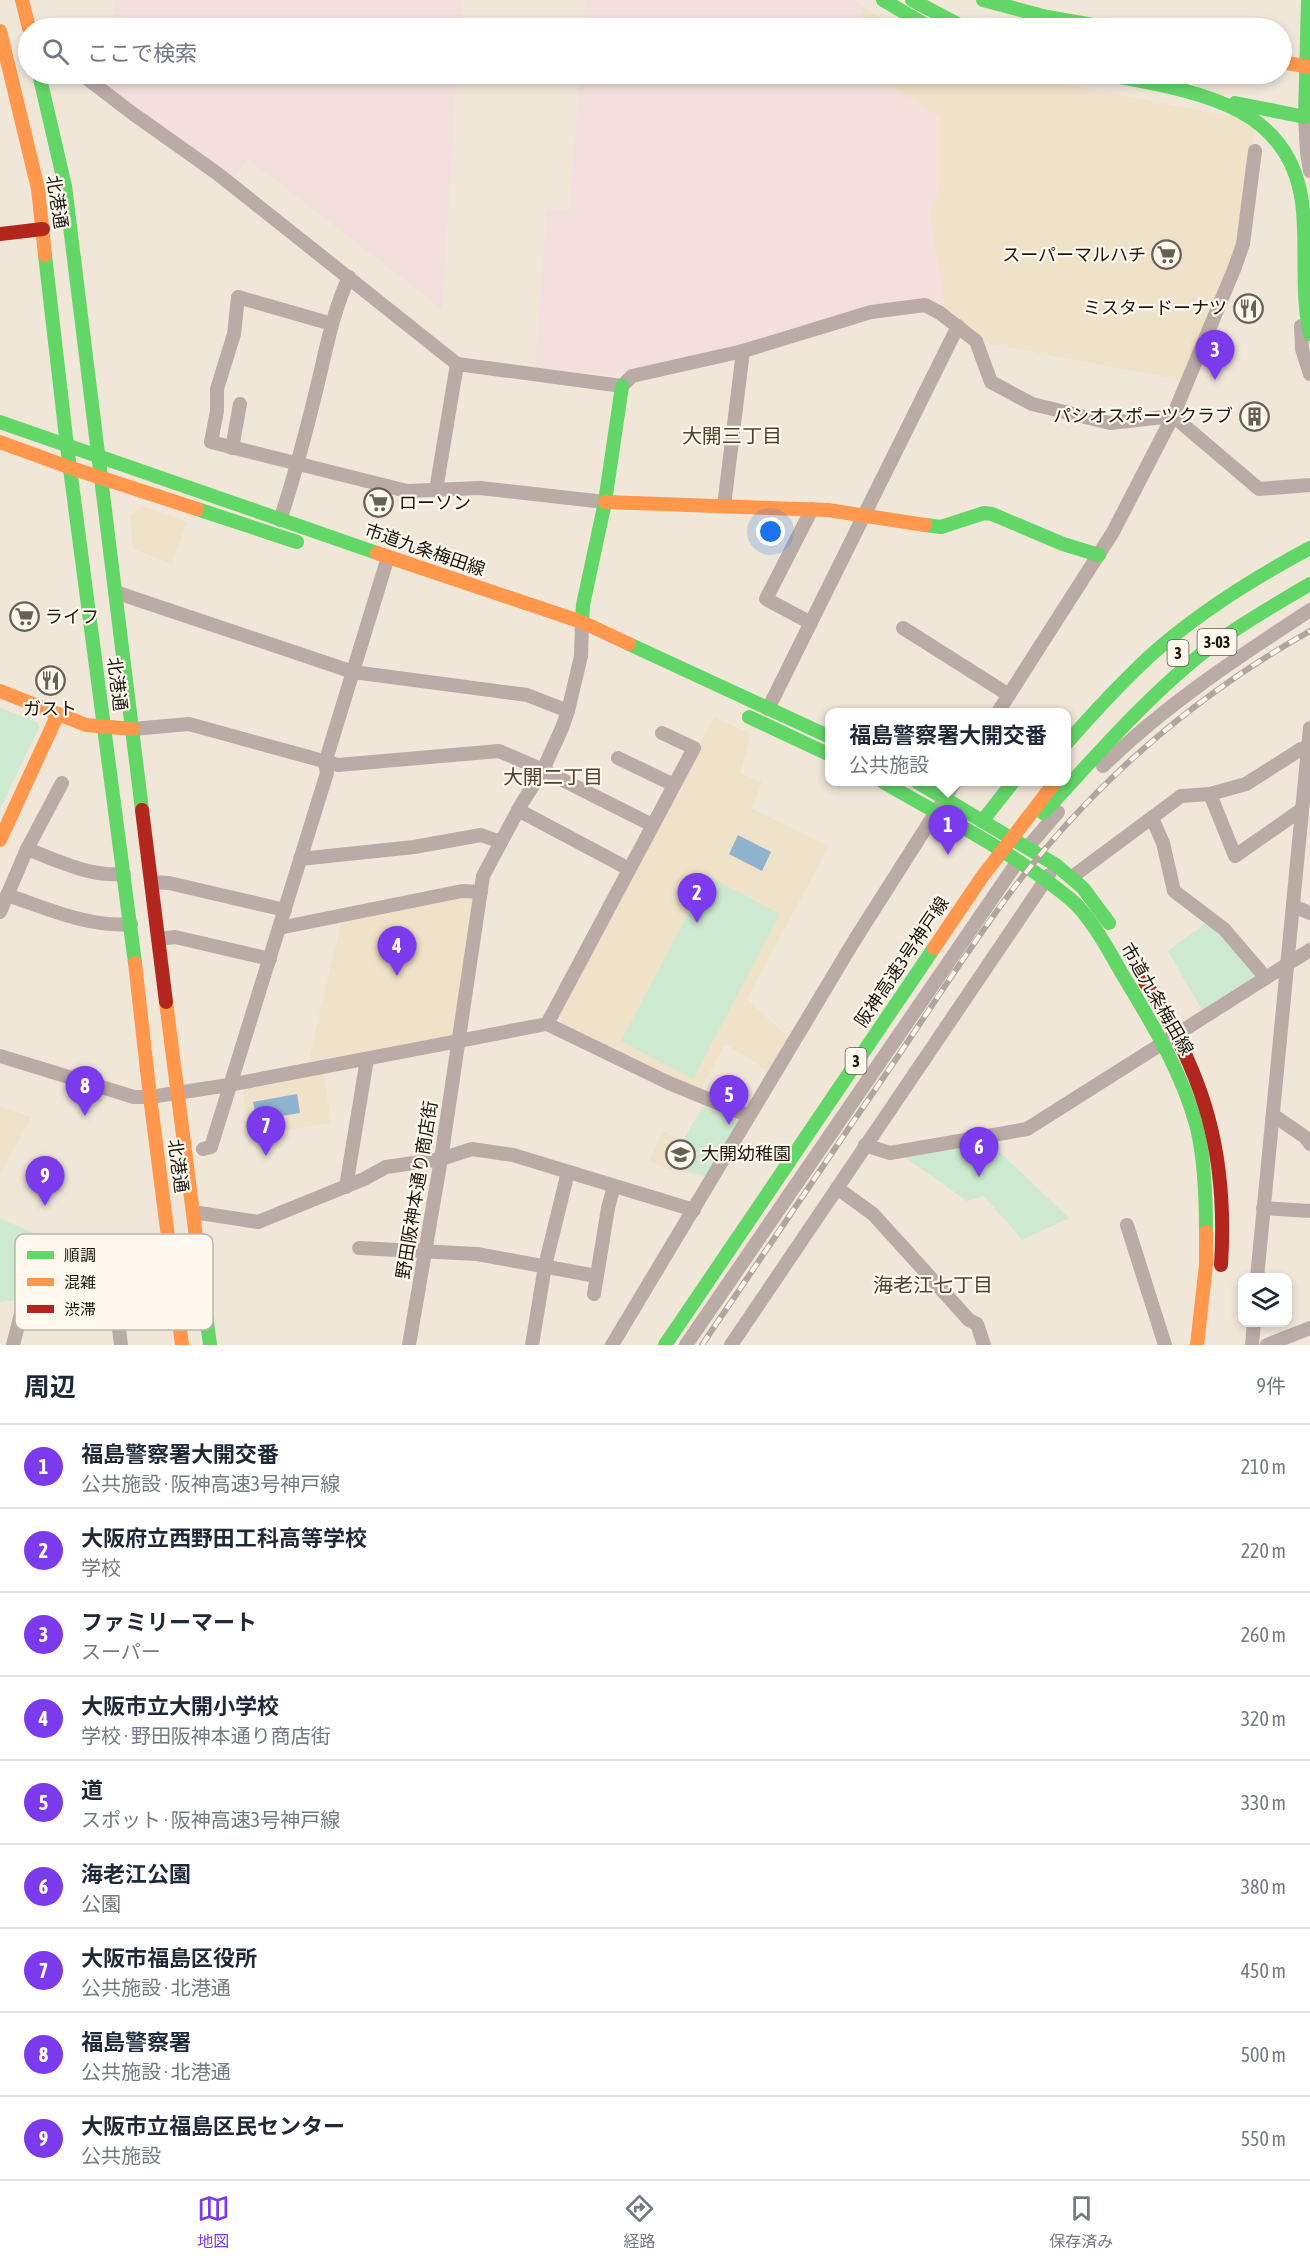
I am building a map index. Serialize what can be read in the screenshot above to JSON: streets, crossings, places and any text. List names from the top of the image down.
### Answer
{
  "streets": {
    "main road": [
      "北港通",
      "市道九条梅田線",
      "3-03",
      "3",
      "阪神高速3号神戸線"
    ],
    "street": ["野田阪神本通り商店街"]
  },
  "crossings": [
    ["北港通", "市道九条梅田線"],
    ["市道九条梅田線", "3-03"],
    ["市道九条梅田線", "野田阪神本通り商店街"]
  ],
  "districts": ["大開三丁目", "大開二丁目", "海老江七丁目"],
  "places": {
    "supermarket": ["スーパーマルハチ", "ローソン", "ライフ"],
    "restaurant": ["ミスタードーナツ", "ガスト"],
    "building": ["パシオスポーツクラブ"],
    "school or university": ["大開幼稚園"]
  },
  "legend": ["順調", "混雑", "渋滞"],
  "page": {
    "search": "ここで検索",
    "pins": [
      "3",
      "1",
      "2",
      "4",
      "8",
      "5",
      "7",
      "6",
      "9"
    ],
    "popup": ["福島警察署大開交番", "公共施設"],
    "heading": ["周辺", "9件"],
    "list": [
      {
        "mark": "1",
        "name": "福島警察署大開交番",
        "note": "公共施設 · 阪神高速3号神戸線",
        "value": "210 m"
      },
      {
        "mark": "2",
        "name": "大阪府立西野田工科高等学校",
        "note": "学校",
        "value": "220 m"
      },
      {
        "mark": "3",
        "name": "ファミリーマート",
        "note": "スーパー",
        "value": "260 m"
      },
      {
        "mark": "4",
        "name": "大阪市立大開小学校",
        "note": "学校 · 野田阪神本通り商店街",
        "value": "320 m"
      },
      {
        "mark": "5",
        "name": "道",
        "note": "スポット · 阪神高速3号神戸線",
        "value": "330 m"
      },
      {
        "mark": "6",
        "name": "海老江公園",
        "note": "公園",
        "value": "380 m"
      },
      {
        "mark": "7",
        "name": "大阪市福島区役所",
        "note": "公共施設 · 北港通",
        "value": "450 m"
      },
      {
        "mark": "8",
        "name": "福島警察署",
        "note": "公共施設 · 北港通",
        "value": "500 m"
      },
      {
        "mark": "9",
        "name": "大阪市立福島区民センター",
        "note": "公共施設",
        "value": "550 m"
      }
    ],
    "nav": ["地図", "経路", "保存済み"]
  }
}
